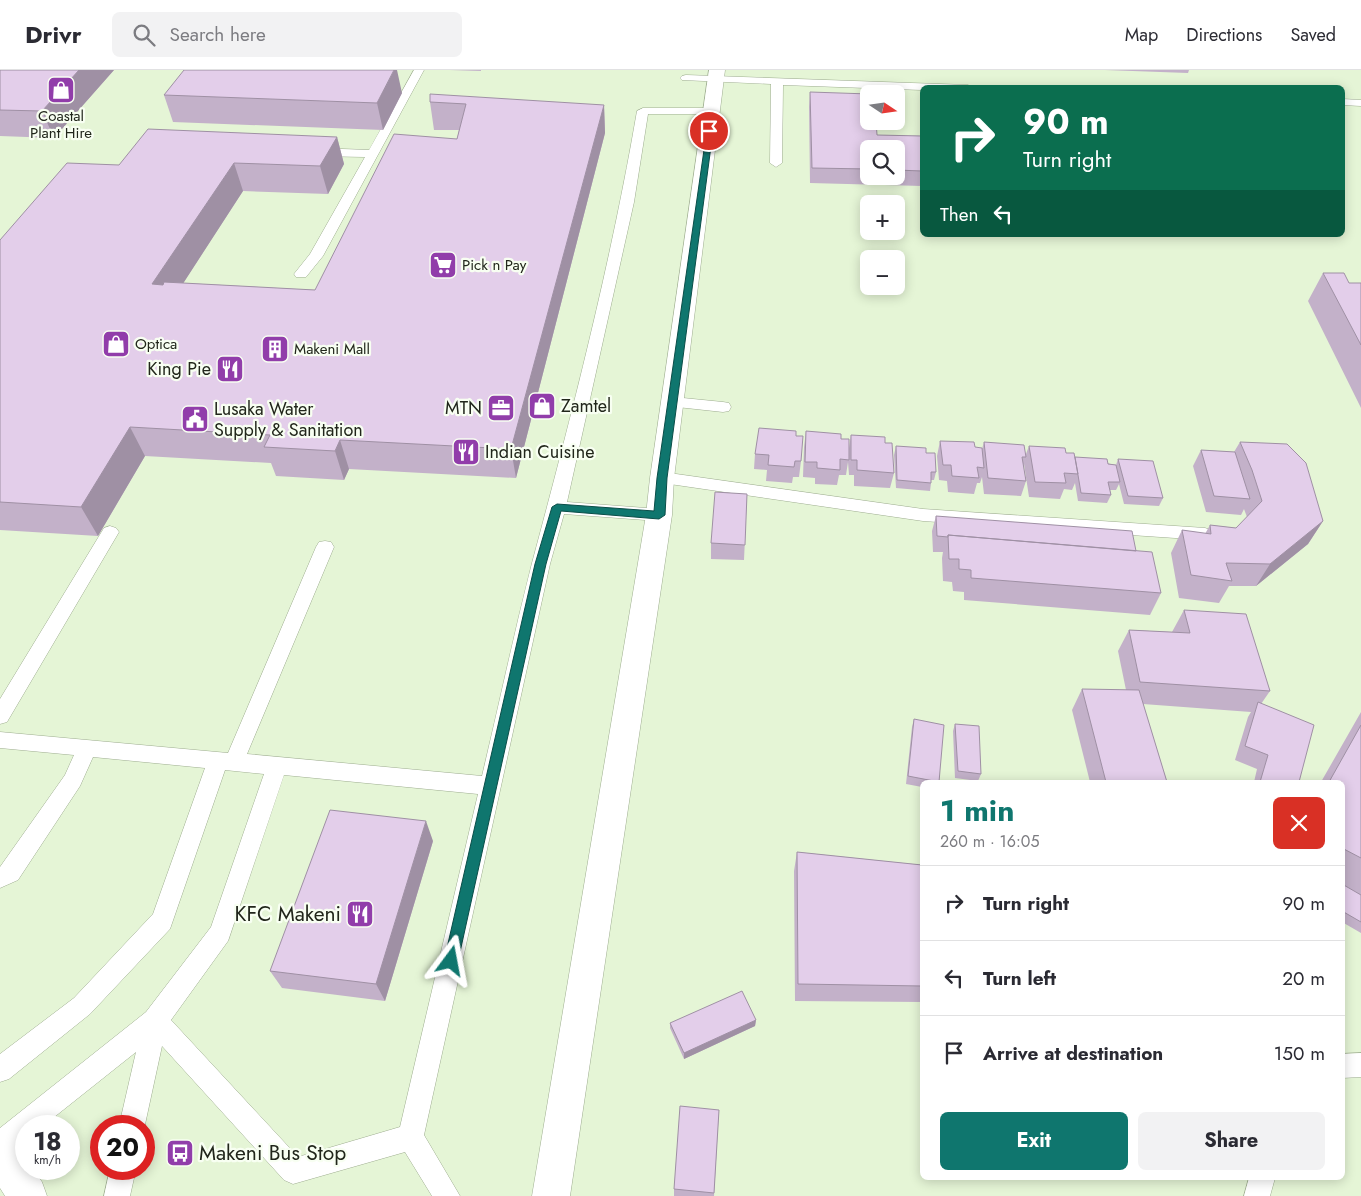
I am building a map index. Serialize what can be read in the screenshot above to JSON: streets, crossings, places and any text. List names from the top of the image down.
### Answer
{
  "places": {
    "shop": ["Coastal Plant Hire", "Optica", "Zamtel"],
    "supermarket": ["Pick n Pay"],
    "building": ["Makeni Mall"],
    "restaurant": ["King Pie", "Indian Cuisine", "KFC Makeni"],
    "office": ["MTN"],
    "public building": ["Lusaka Water Supply & Sanitation"],
    "bus stop": ["Makeni Bus Stop"]
  },
  "north": "right",
  "page": {
    "header": "Drivr",
    "search": "Search here",
    "nav": ["Map", "Directions", "Saved"],
    "map_buttons": ["+", "−"],
    "turn": ["90 m", "Turn right"],
    "then": "Then",
    "heading": ["1 min", "260 m · 16:05"],
    "list": [
      {
        "name": "Turn right",
        "value": "90 m"
      },
      {
        "name": "Turn left",
        "value": "20 m"
      },
      {
        "name": "Arrive at destination",
        "value": "150 m"
      }
    ],
    "buttons": ["Exit", "Share"],
    "speed": "18 km/h",
    "limit": "20"
  }
}
